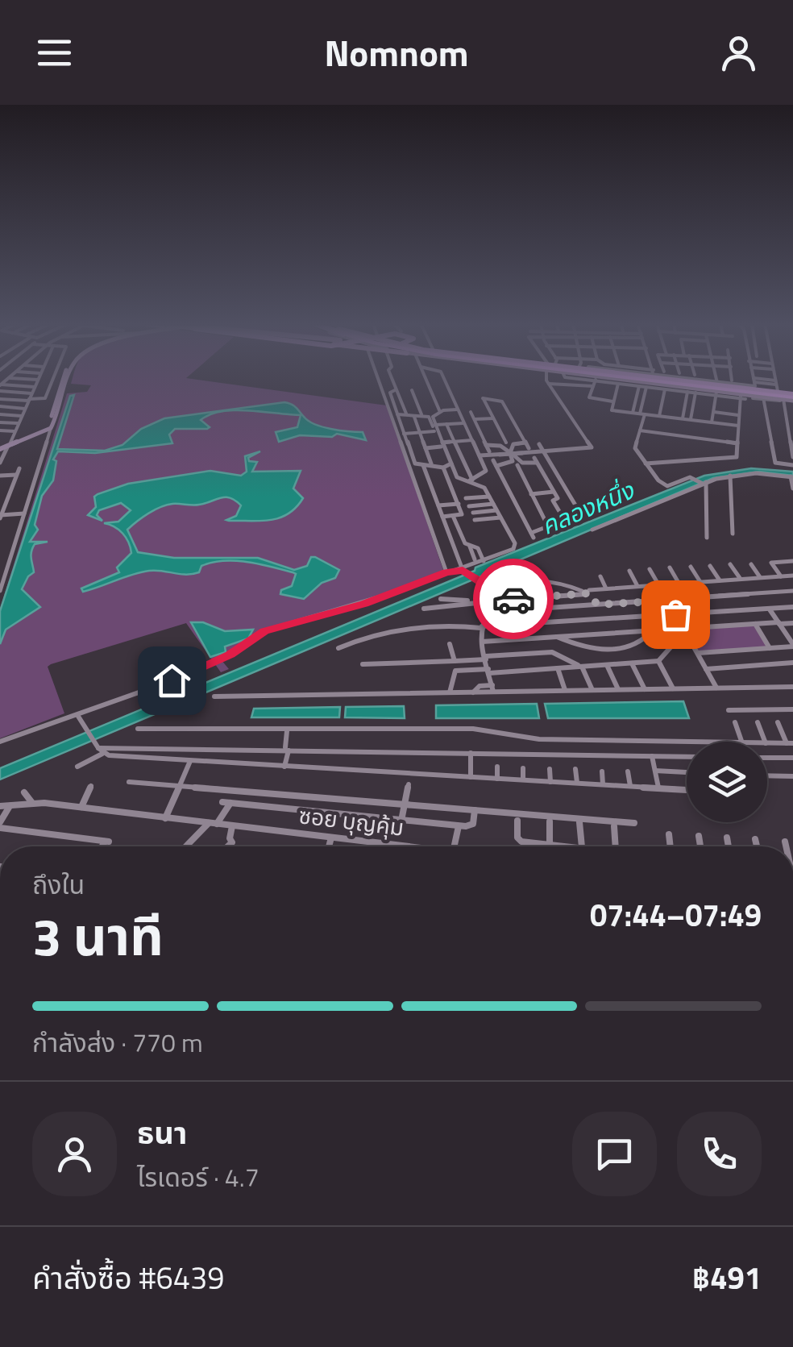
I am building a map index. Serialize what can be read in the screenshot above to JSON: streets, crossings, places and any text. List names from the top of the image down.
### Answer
{
  "streets": {
    "street": ["ซอย บุญคุ้ม"]
  },
  "water": ["คลองหนึ่ง"],
  "page": {
    "header": "Nomnom",
    "heading": ["3 นาที", "ถึงใน", "07:44–07:49"],
    "panel": [
      "ธนา",
      "ไรเดอร์ · 4.7",
      "คำสั่งซื้อ #6439",
      "฿491"
    ],
    "bar": "กำลังส่ง · 770 m"
  }
}
